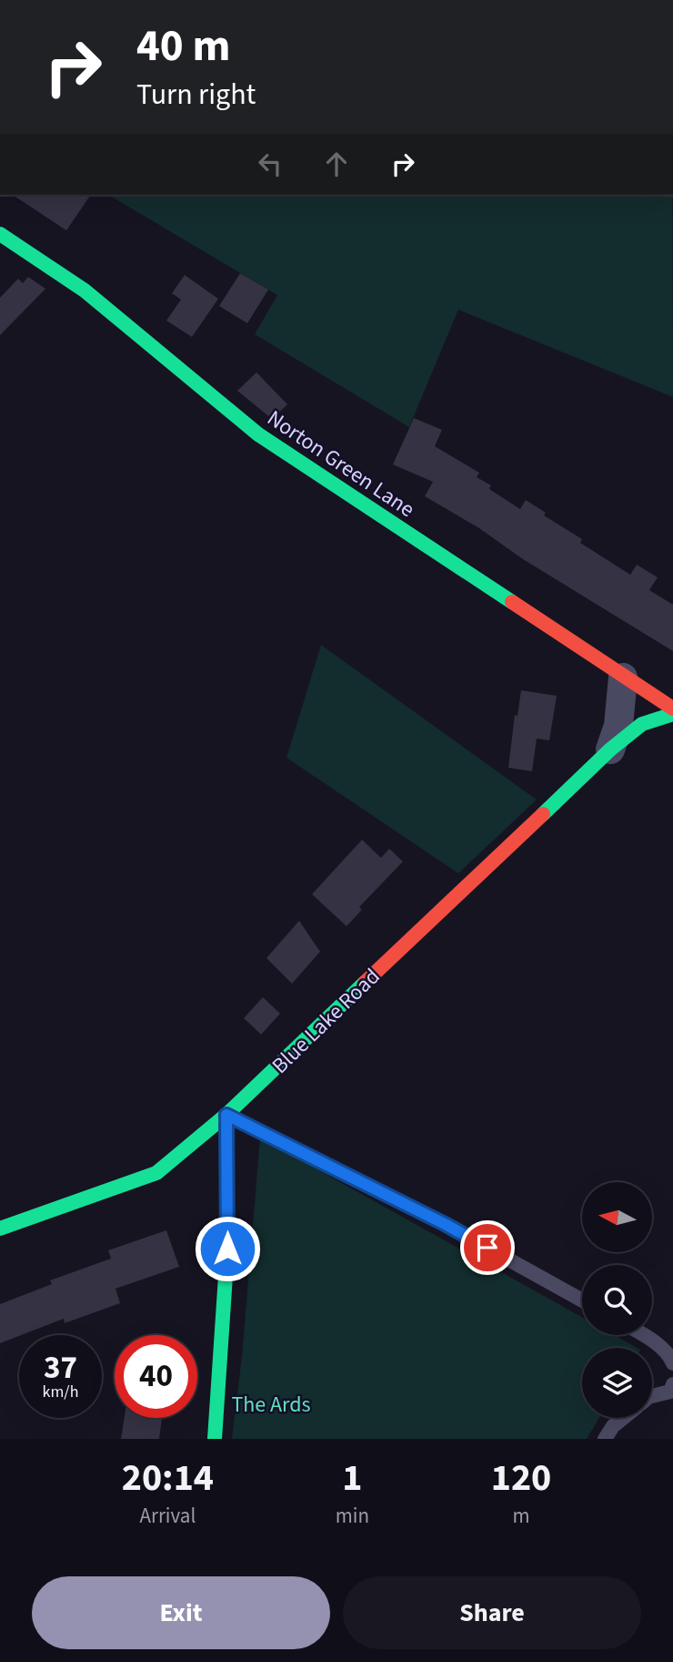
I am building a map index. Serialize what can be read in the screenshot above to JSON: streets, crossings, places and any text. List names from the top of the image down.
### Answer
{
  "streets": {
    "street": ["Norton Green Lane", "Blue Lake Road"]
  },
  "parks": ["The Ards"],
  "north": "left",
  "page": {
    "turn": ["40 m", "Turn right"],
    "speed": "37 km/h",
    "limit": "40",
    "eta": [
      "20:14",
      "Arrival",
      "1",
      "min",
      "120",
      "m"
    ],
    "buttons": ["Exit", "Share"]
  }
}
